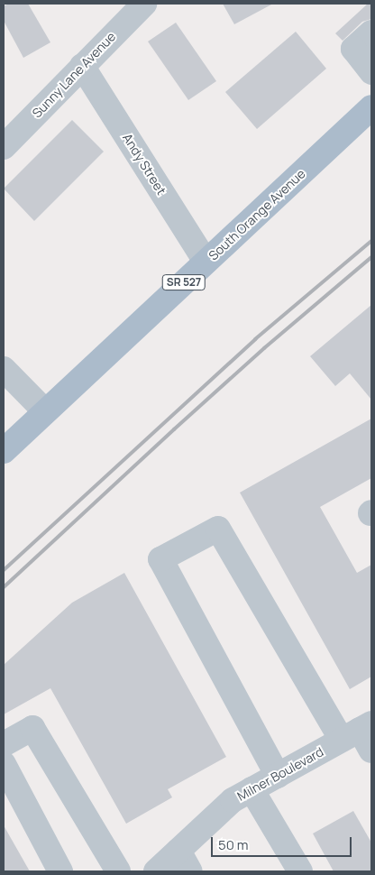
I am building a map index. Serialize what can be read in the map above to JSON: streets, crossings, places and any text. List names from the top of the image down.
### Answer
{
  "streets": {
    "main road": ["South Orange Avenue", "SR 527"],
    "street": ["Sunny Lane Avenue", "Andy Street", "Milner Boulevard"]
  },
  "crossings": [
    ["Sunny Lane Avenue", "Andy Street"],
    ["Andy Street", "South Orange Avenue"]
  ],
  "scale_bar": "50 m"
}
